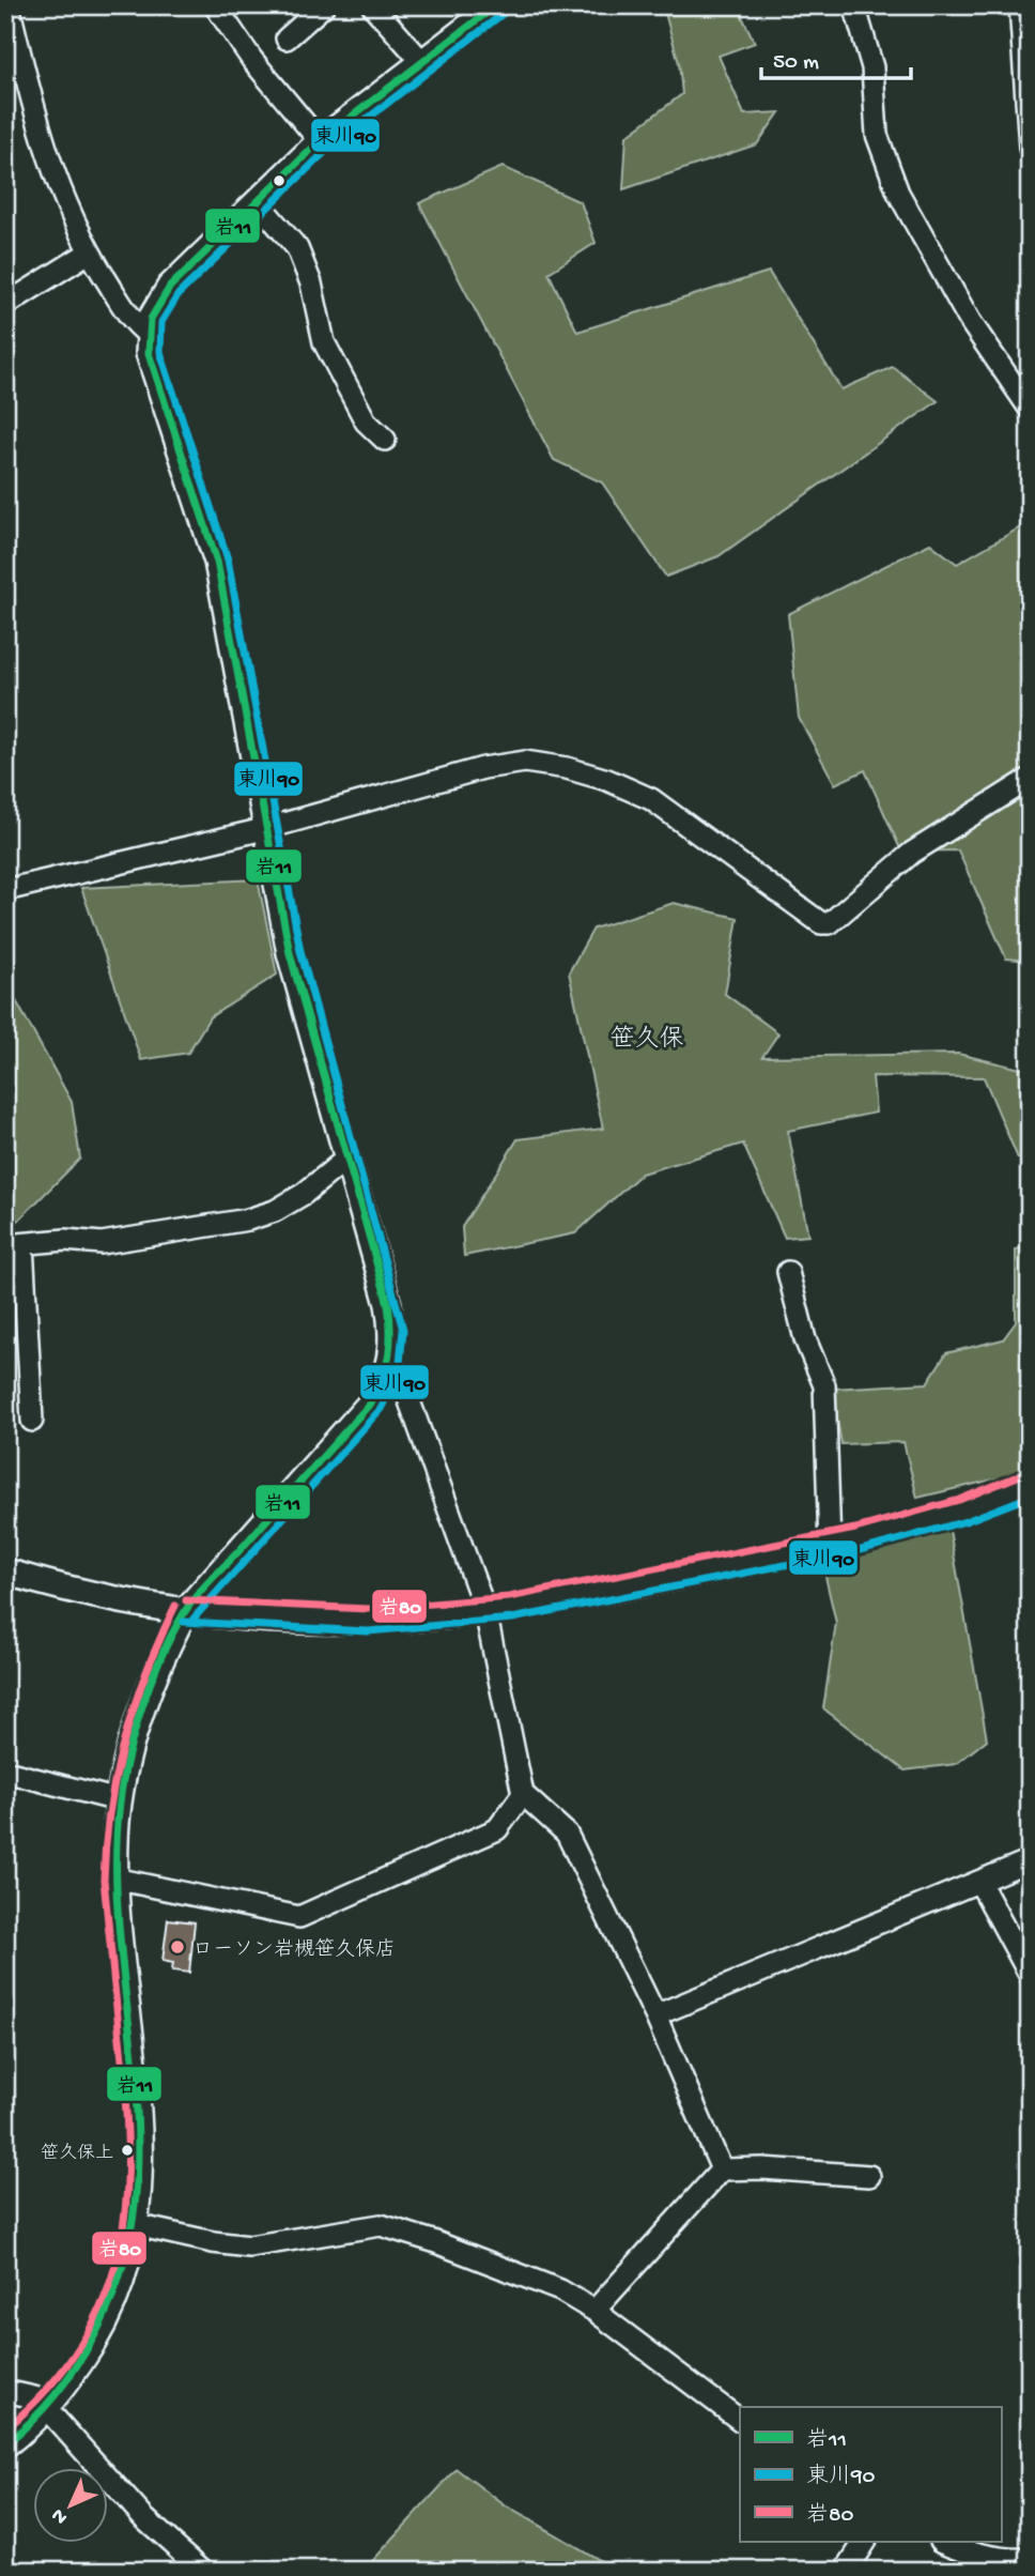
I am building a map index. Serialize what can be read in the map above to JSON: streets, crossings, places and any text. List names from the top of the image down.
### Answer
{
  "districts": ["笹久保"],
  "places": ["ローソン岩槻笹久保店", "笹久保上"],
  "lines": ["transit line 岩11", "transit line 東川90", "transit line 岩80"],
  "legend": ["岩11", "東川90", "岩80"],
  "scale_bar": "50 m",
  "north": "bottom left"
}
